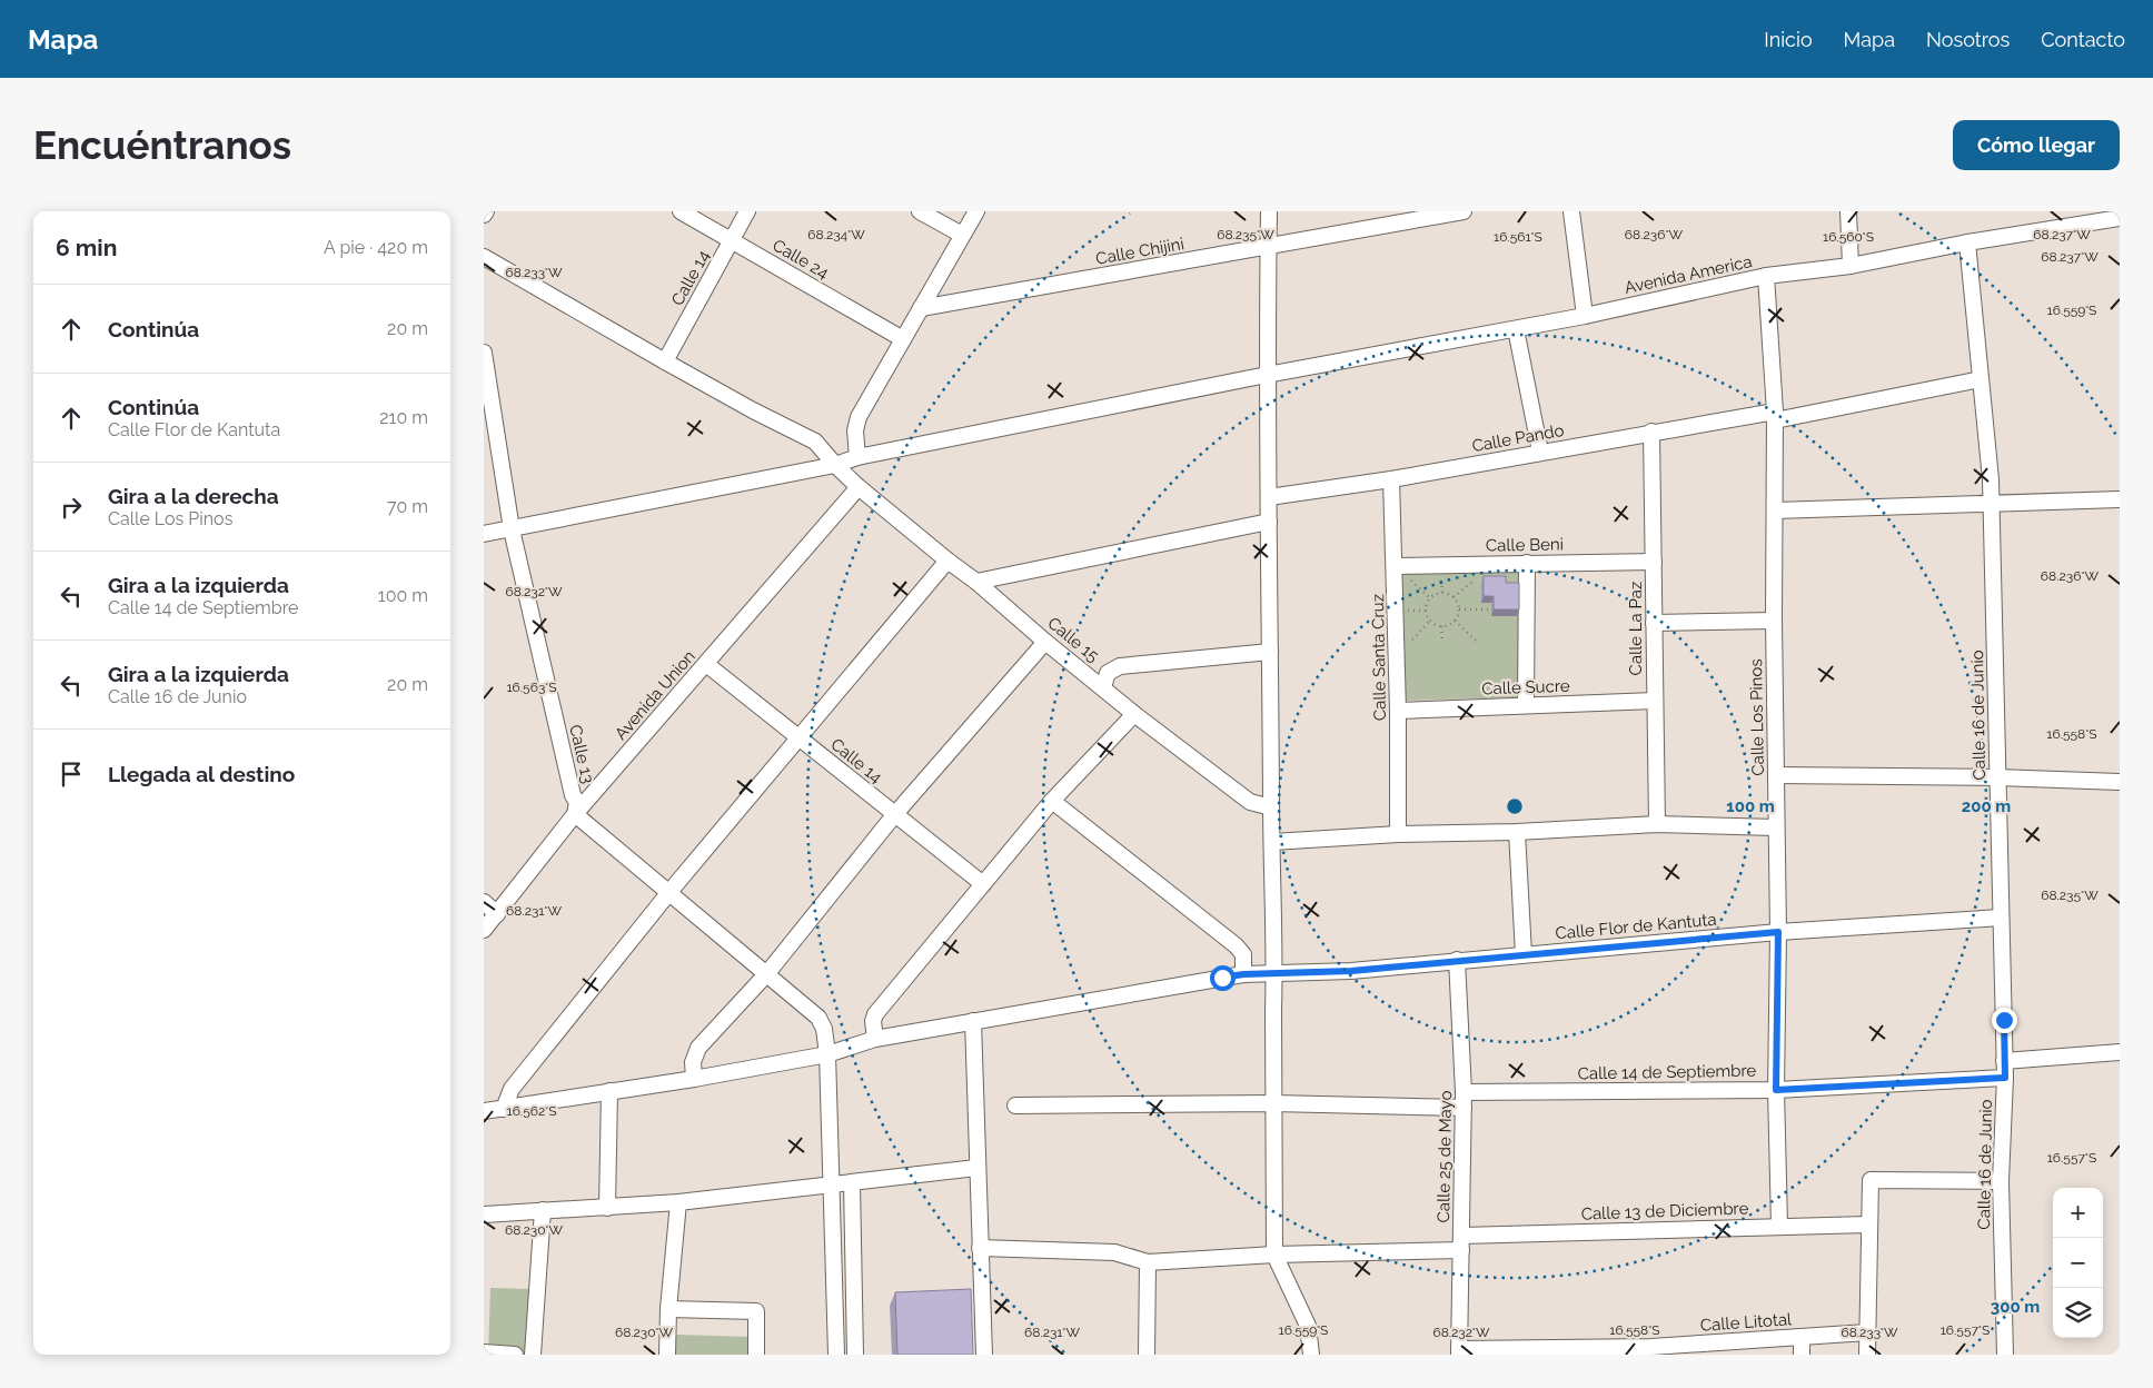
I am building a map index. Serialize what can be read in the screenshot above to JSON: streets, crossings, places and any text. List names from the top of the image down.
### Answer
{
  "streets": {
    "street": [
      "Calle Chijini",
      "Calle 24",
      "Avenida America",
      "Calle 14",
      "Calle Pando",
      "Calle Beni",
      "Calle La Paz",
      "Calle 15",
      "Calle Santa Cruz",
      "Calle Sucre",
      "Avenida Union",
      "Calle 16 de Junio",
      "Calle Los Pinos",
      "Calle 13",
      "Calle Flor de Kantuta",
      "Calle 14 de Septiembre",
      "Calle 25 de Mayo",
      "Calle 13 de Diciembre",
      "Calle Litotal"
    ]
  },
  "crossings": [
    ["Calle 24", "Calle 14"],
    ["Avenida America", "Calle 15"],
    ["Avenida America", "Calle 16 de Junio"],
    ["Avenida America", "Calle Los Pinos"],
    ["Avenida America", "Calle 13"],
    ["Calle 14", "Avenida Union"],
    ["Calle Pando", "Calle La Paz"],
    ["Calle Pando", "Calle Santa Cruz"],
    ["Calle Pando", "Calle 16 de Junio"],
    ["Calle Pando", "Calle Los Pinos"],
    ["Calle Beni", "Calle La Paz"],
    ["Calle Beni", "Calle Santa Cruz"],
    ["Calle La Paz", "Calle Sucre"],
    ["Calle 15", "Avenida Union"],
    ["Calle Santa Cruz", "Calle Sucre"],
    ["Avenida Union", "Calle 13"],
    ["Calle 16 de Junio", "Calle Flor de Kantuta"],
    ["Calle 16 de Junio", "Calle 14 de Septiembre"],
    ["Calle Los Pinos", "Calle Flor de Kantuta"],
    ["Calle Los Pinos", "Calle 14 de Septiembre"],
    ["Calle Los Pinos", "Calle 13 de Diciembre"],
    ["Calle Flor de Kantuta", "Calle 25 de Mayo"],
    ["Calle 14 de Septiembre", "Calle 25 de Mayo"],
    ["Calle 25 de Mayo", "Calle 13 de Diciembre"],
    ["Calle 25 de Mayo", "Calle Litotal"]
  ],
  "page": {
    "header": "Mapa",
    "nav": [
      "Inicio",
      "Mapa",
      "Nosotros",
      "Contacto"
    ],
    "buttons": "Cómo llegar",
    "title": "Encuéntranos",
    "heading": ["6 min", "A pie · 420 m"],
    "list": [
      ["Continúa", "20 m"],
      ["Continúa", "Calle Flor de Kantuta", "210 m"],
      ["Gira a la derecha", "Calle Los Pinos", "70 m"],
      ["Gira a la izquierda", "Calle 14 de Septiembre", "100 m"],
      ["Gira a la izquierda", "Calle 16 de Junio", "20 m"],
      "Llegada al destino"
    ],
    "map_buttons": ["+", "−"]
  },
  "coordinates": [
    "68.234°W",
    "68.235°W",
    "68.236°W",
    "68.237°W",
    "16.561°S",
    "16.560°S",
    "68.233°W",
    "16.559°S",
    "68.232°W",
    "16.563°S",
    "16.558°S",
    "68.231°W",
    "16.562°S",
    "16.557°S",
    "68.230°W"
  ],
  "rings": ["100 m", "200 m", "300 m"]
}
